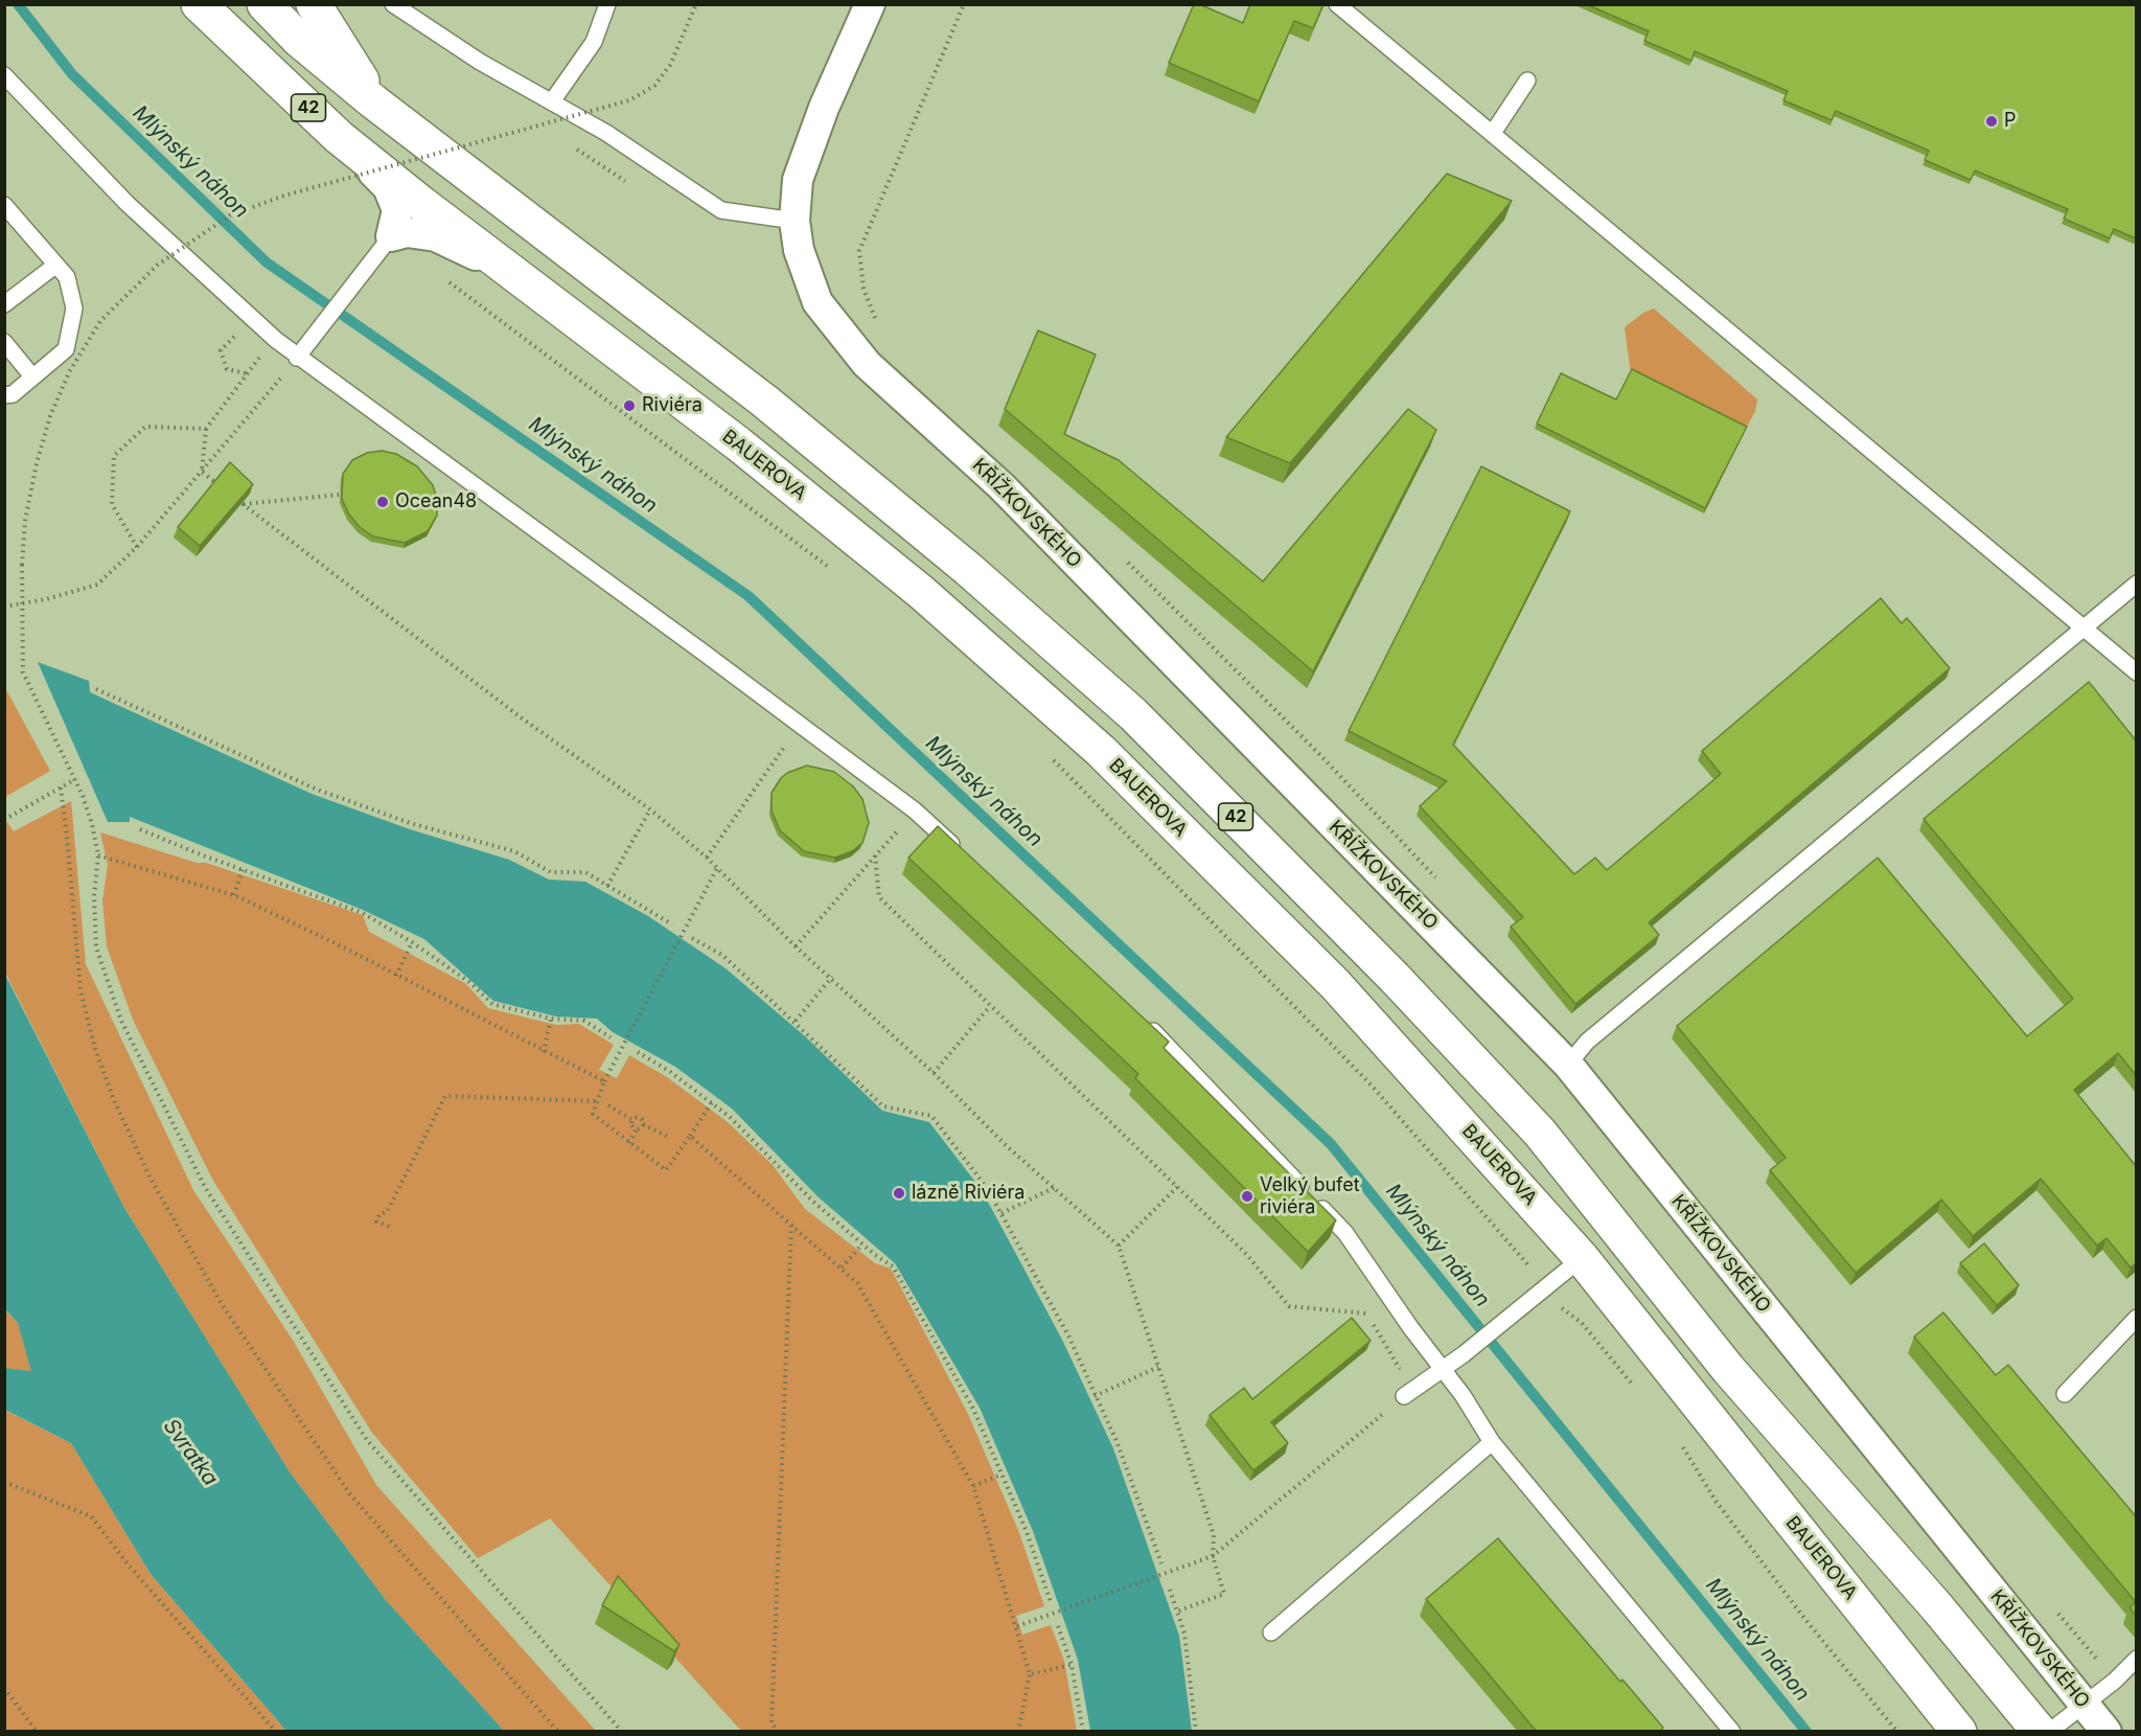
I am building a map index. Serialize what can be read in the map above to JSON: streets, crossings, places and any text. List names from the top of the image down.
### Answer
{
  "streets": {
    "highway": ["42", "BAUEROVA"],
    "street": ["KŘÍŽKOVSKÉHO"]
  },
  "water": ["Mlýnský náhon", "Svratka"],
  "places": [
    "P",
    "Riviéra",
    "Ocean48",
    "lázně Riviéra",
    "Velký bufet riviéra"
  ]
}
